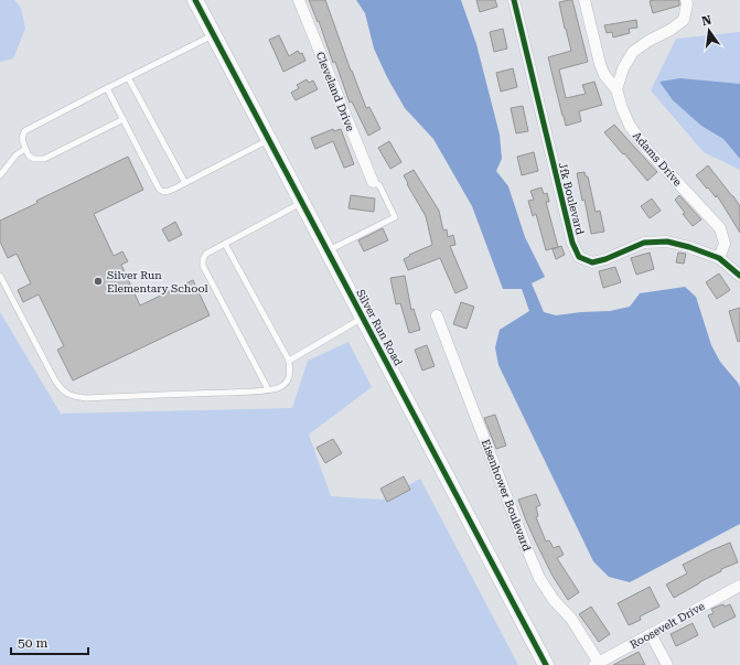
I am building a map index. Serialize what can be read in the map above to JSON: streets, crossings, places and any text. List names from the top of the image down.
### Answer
{
  "streets": {
    "main road": ["Silver Run Road"],
    "street": [
      "Cleveland Drive",
      "Adams Drive",
      "Jfk Boulevard",
      "Eisenhower Boulevard",
      "Roosevelt Drive"
    ]
  },
  "crossings": [
    ["Adams Drive", "Jfk Boulevard"],
    ["Eisenhower Boulevard", "Roosevelt Drive"]
  ],
  "places": ["Silver Run Elementary School"],
  "scale_bar": "50 m",
  "north": "top"
}
